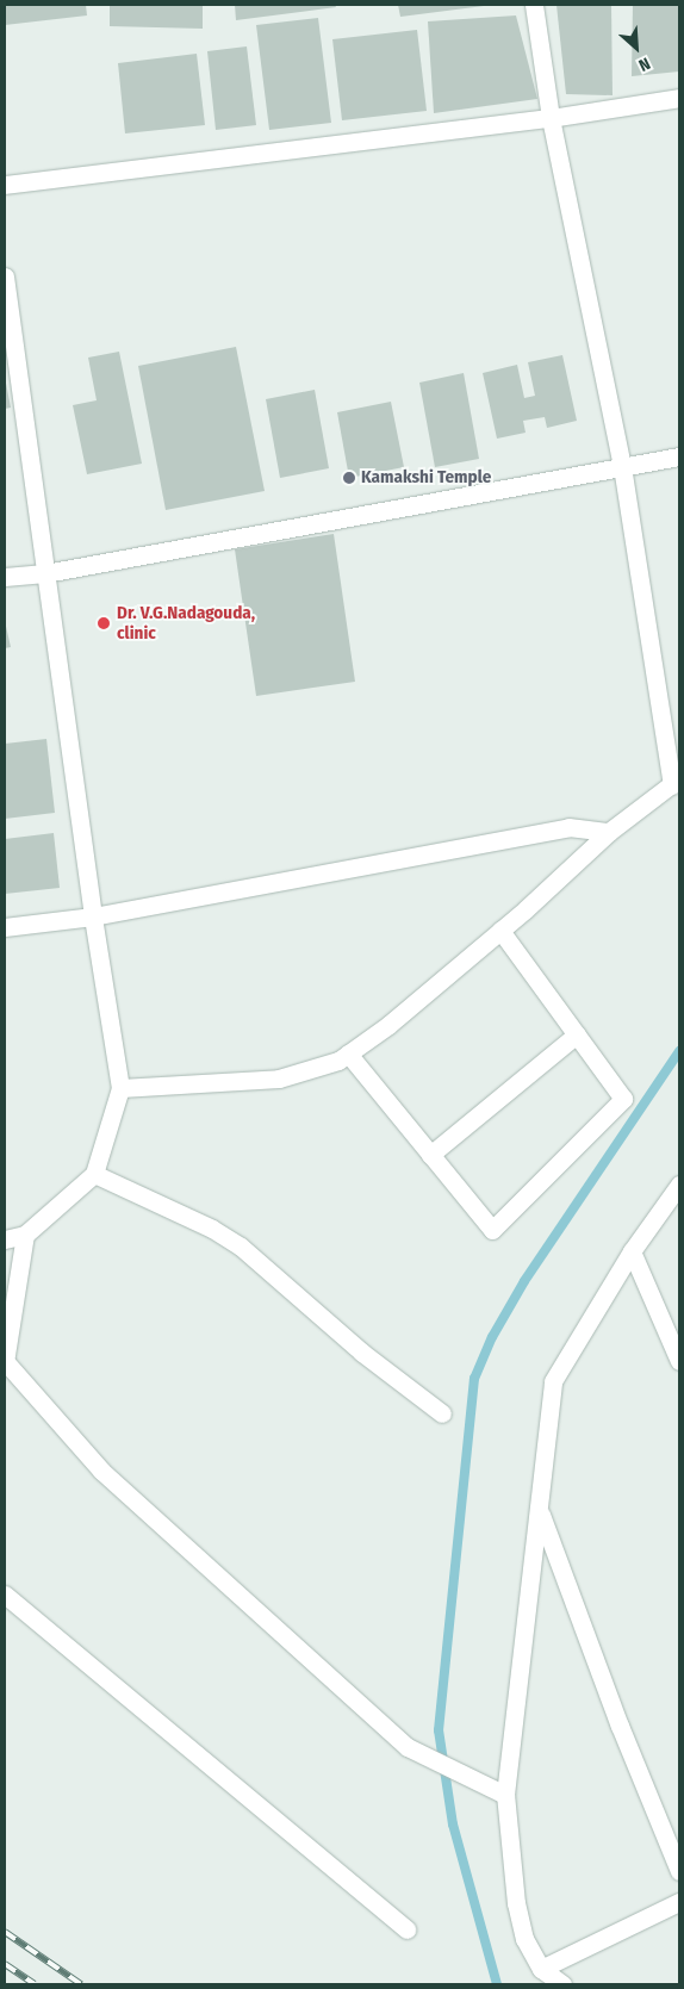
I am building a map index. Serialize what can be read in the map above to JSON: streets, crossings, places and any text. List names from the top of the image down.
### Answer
{
  "places": ["Kamakshi Temple", "Dr. V.G.Nadagouda, clinic"],
  "north": "bottom right"
}
